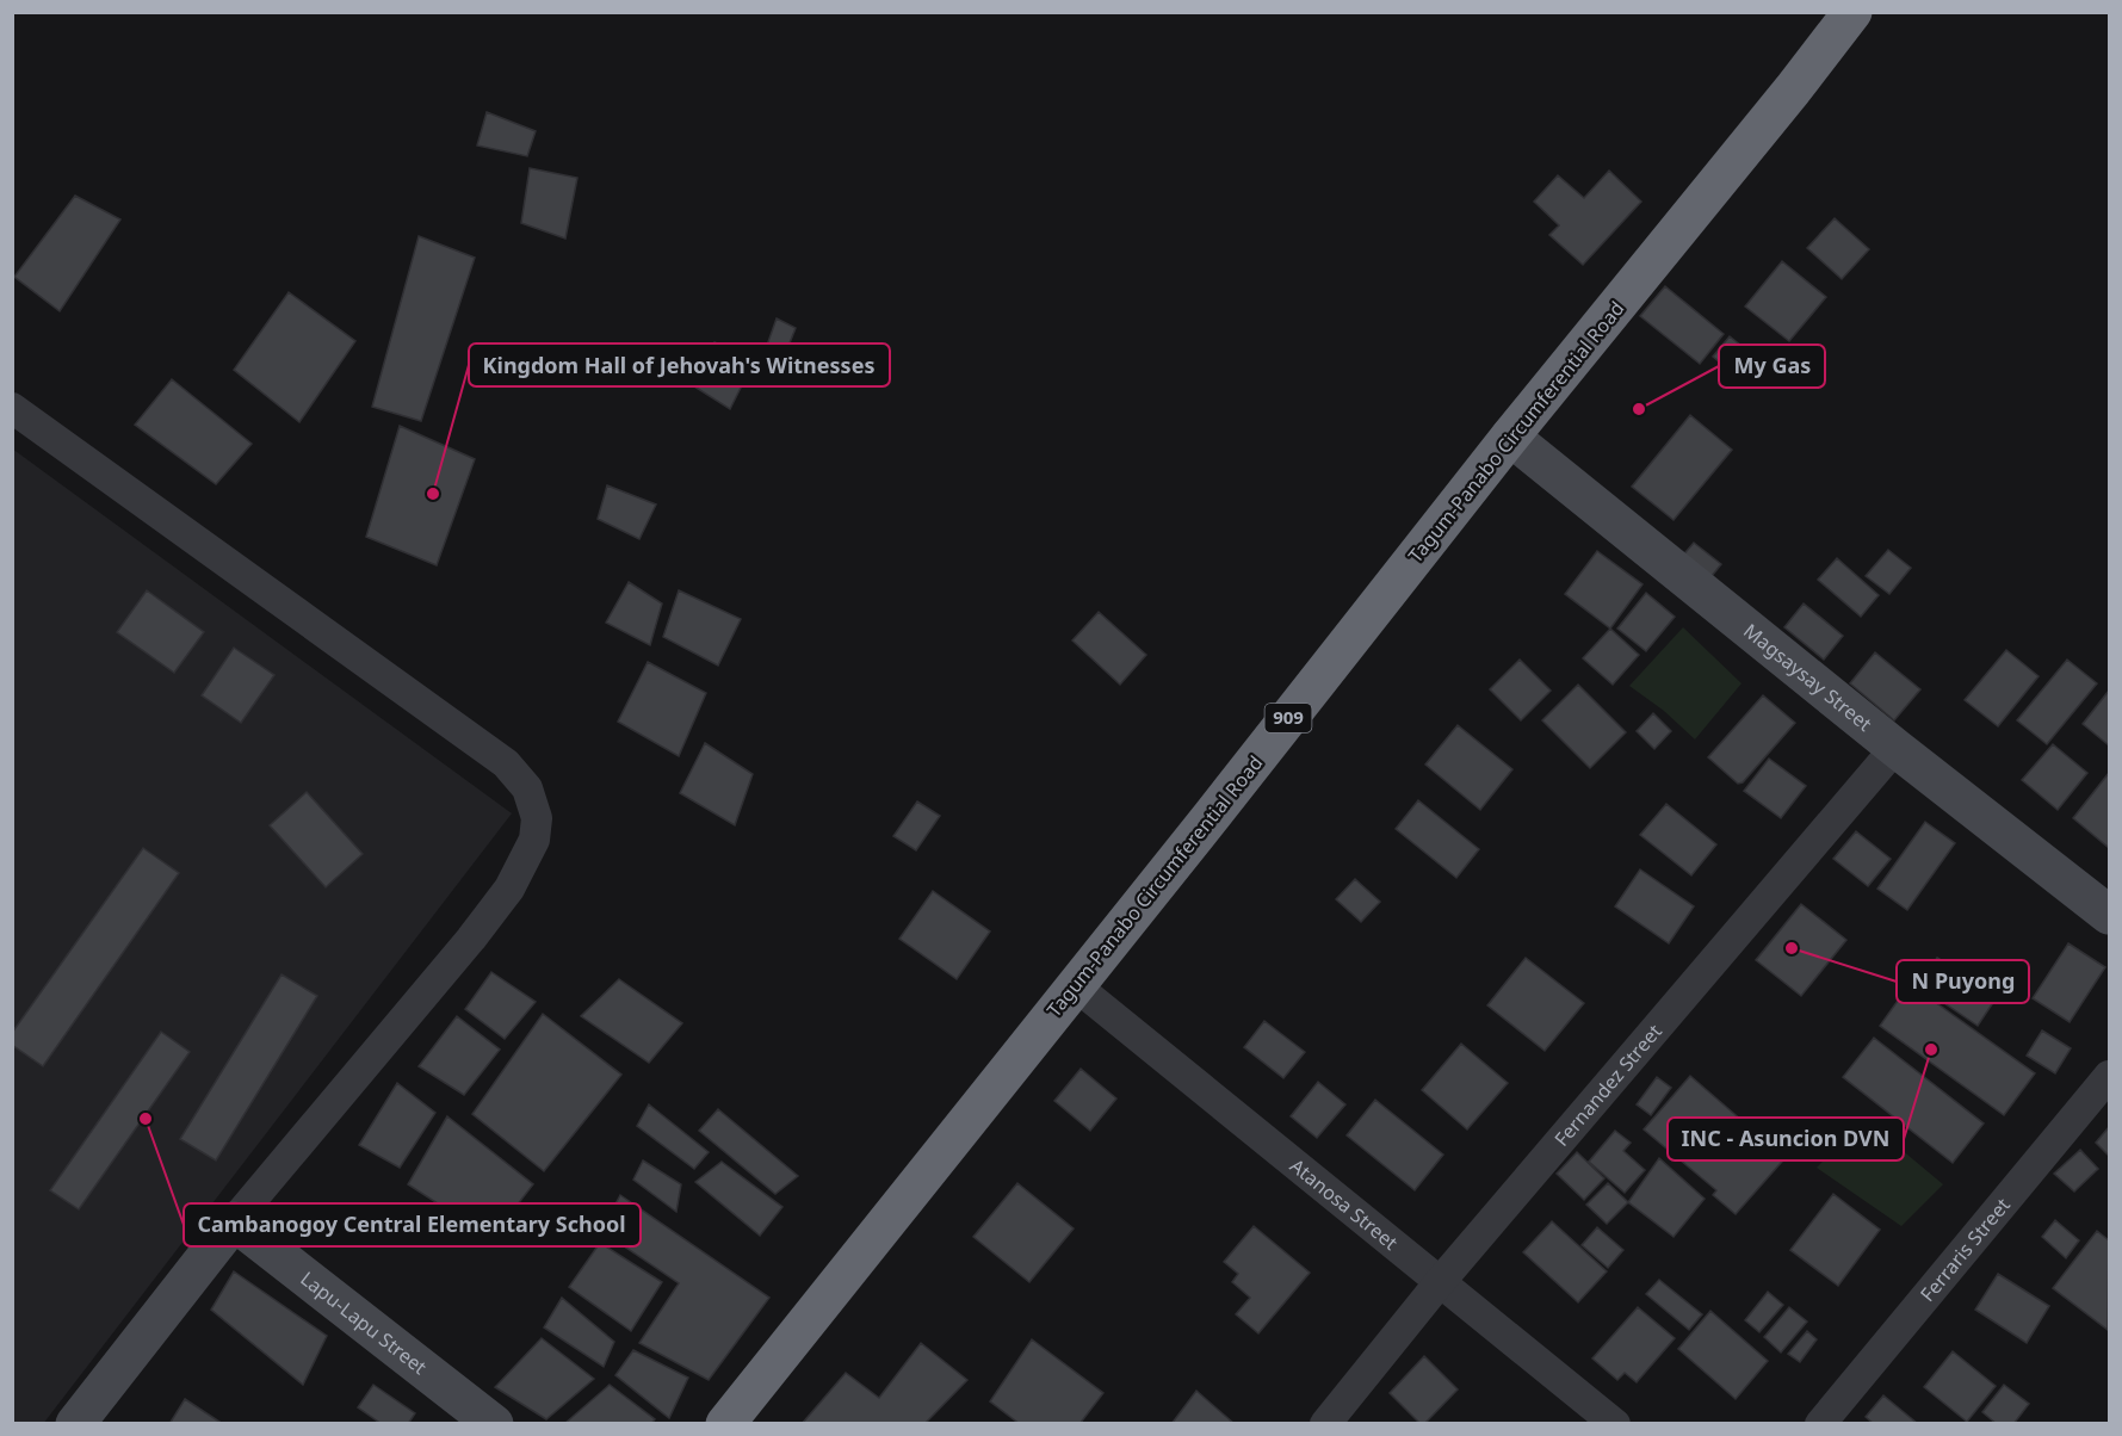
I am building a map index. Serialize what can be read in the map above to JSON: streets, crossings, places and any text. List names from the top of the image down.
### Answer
{
  "streets": {
    "highway": ["Tagum-Panabo Circumferential Road", "909"],
    "street": [
      "Magsaysay Street",
      "Fernandez Street",
      "Atanosa Street",
      "Ferraris Street",
      "Lapu-Lapu Street"
    ]
  },
  "crossings": [
    ["Tagum-Panabo Circumferential Road", "Magsaysay Street"],
    ["Tagum-Panabo Circumferential Road", "Atanosa Street"],
    ["Magsaysay Street", "Fernandez Street"],
    ["Fernandez Street", "Atanosa Street"]
  ],
  "places": [
    "My Gas",
    "Kingdom Hall of Jehovah's Witnesses",
    "N Puyong",
    "INC - Asuncion DVN",
    "Cambanogoy Central Elementary School"
  ]
}
